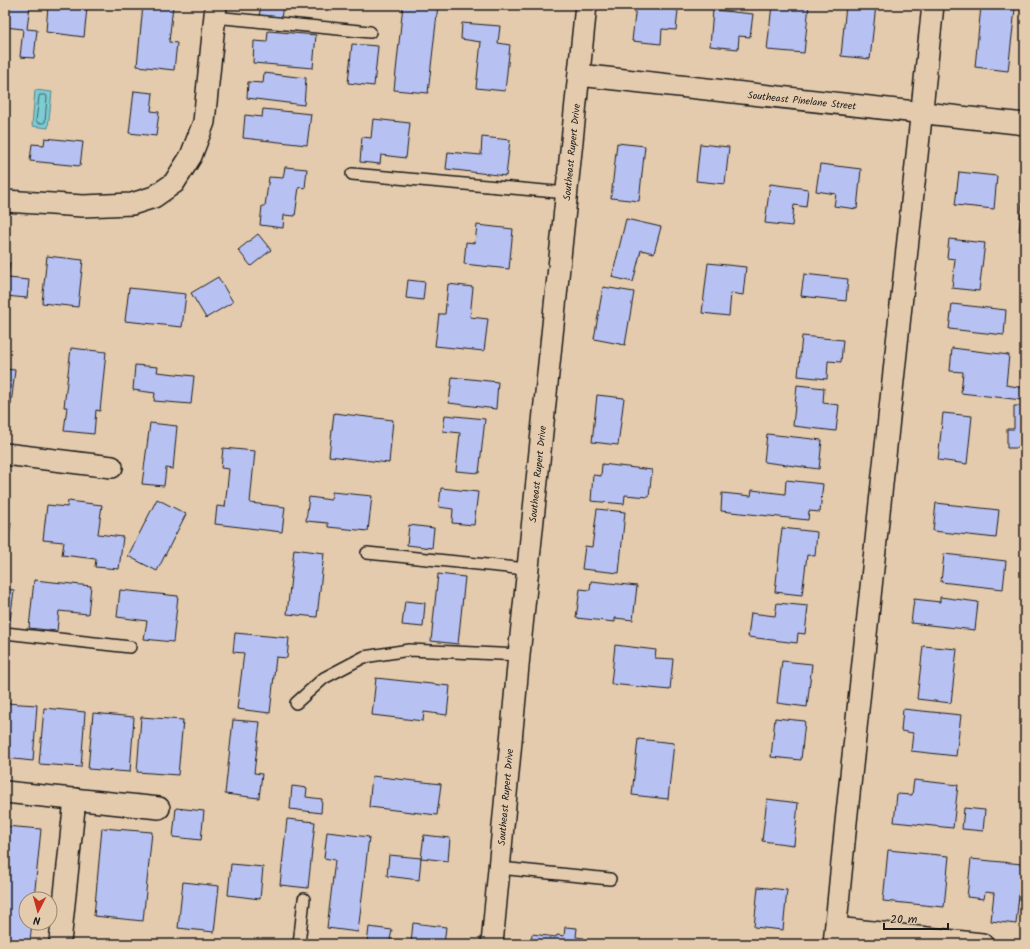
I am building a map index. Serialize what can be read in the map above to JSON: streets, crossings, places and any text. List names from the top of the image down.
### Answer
{
  "streets": {
    "street": ["Southeast Pinelane Street", "Southeast Rupert Drive"]
  },
  "crossings": [
    ["Southeast Pinelane Street", "Southeast Rupert Drive"]
  ],
  "scale_bar": "20 m",
  "north": "bottom"
}
